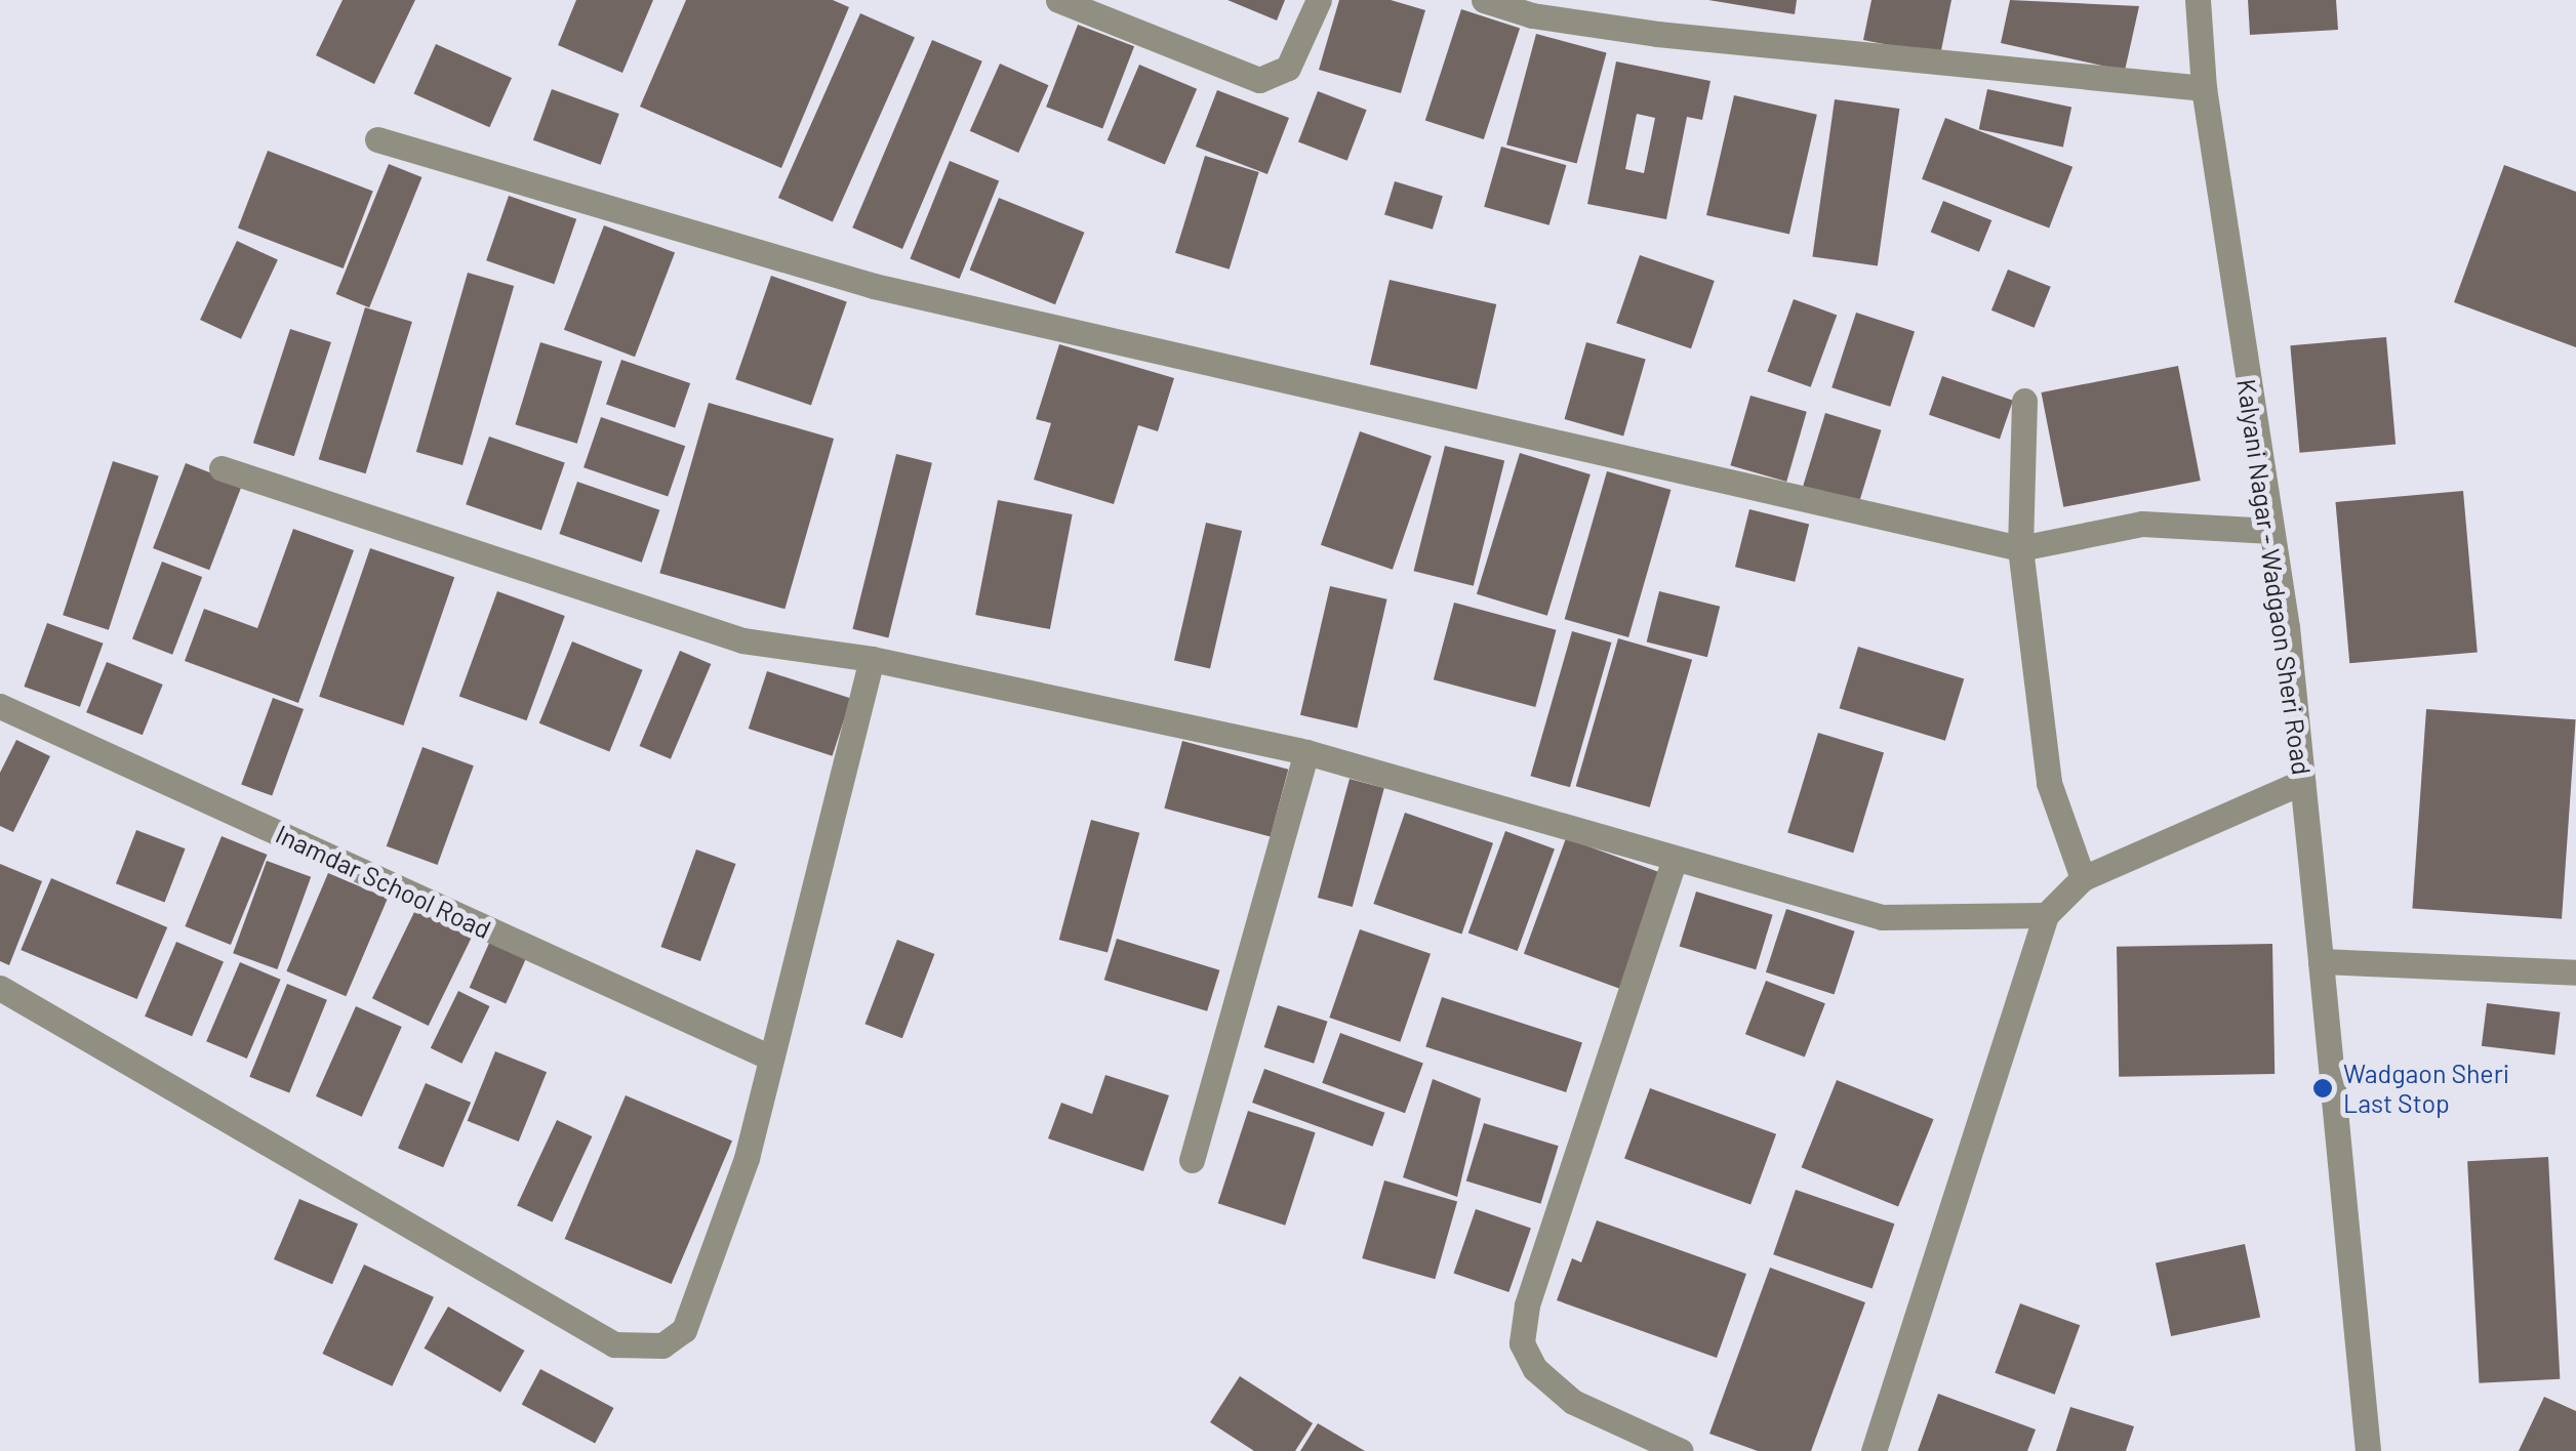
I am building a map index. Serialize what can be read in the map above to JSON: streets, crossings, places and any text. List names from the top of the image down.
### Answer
{
  "streets": {
    "street": ["Kalyani Nagar - Wadgaon Sheri Road", "Inamdar School Road"]
  },
  "places": ["Wadgaon Sheri Last Stop"]
}
